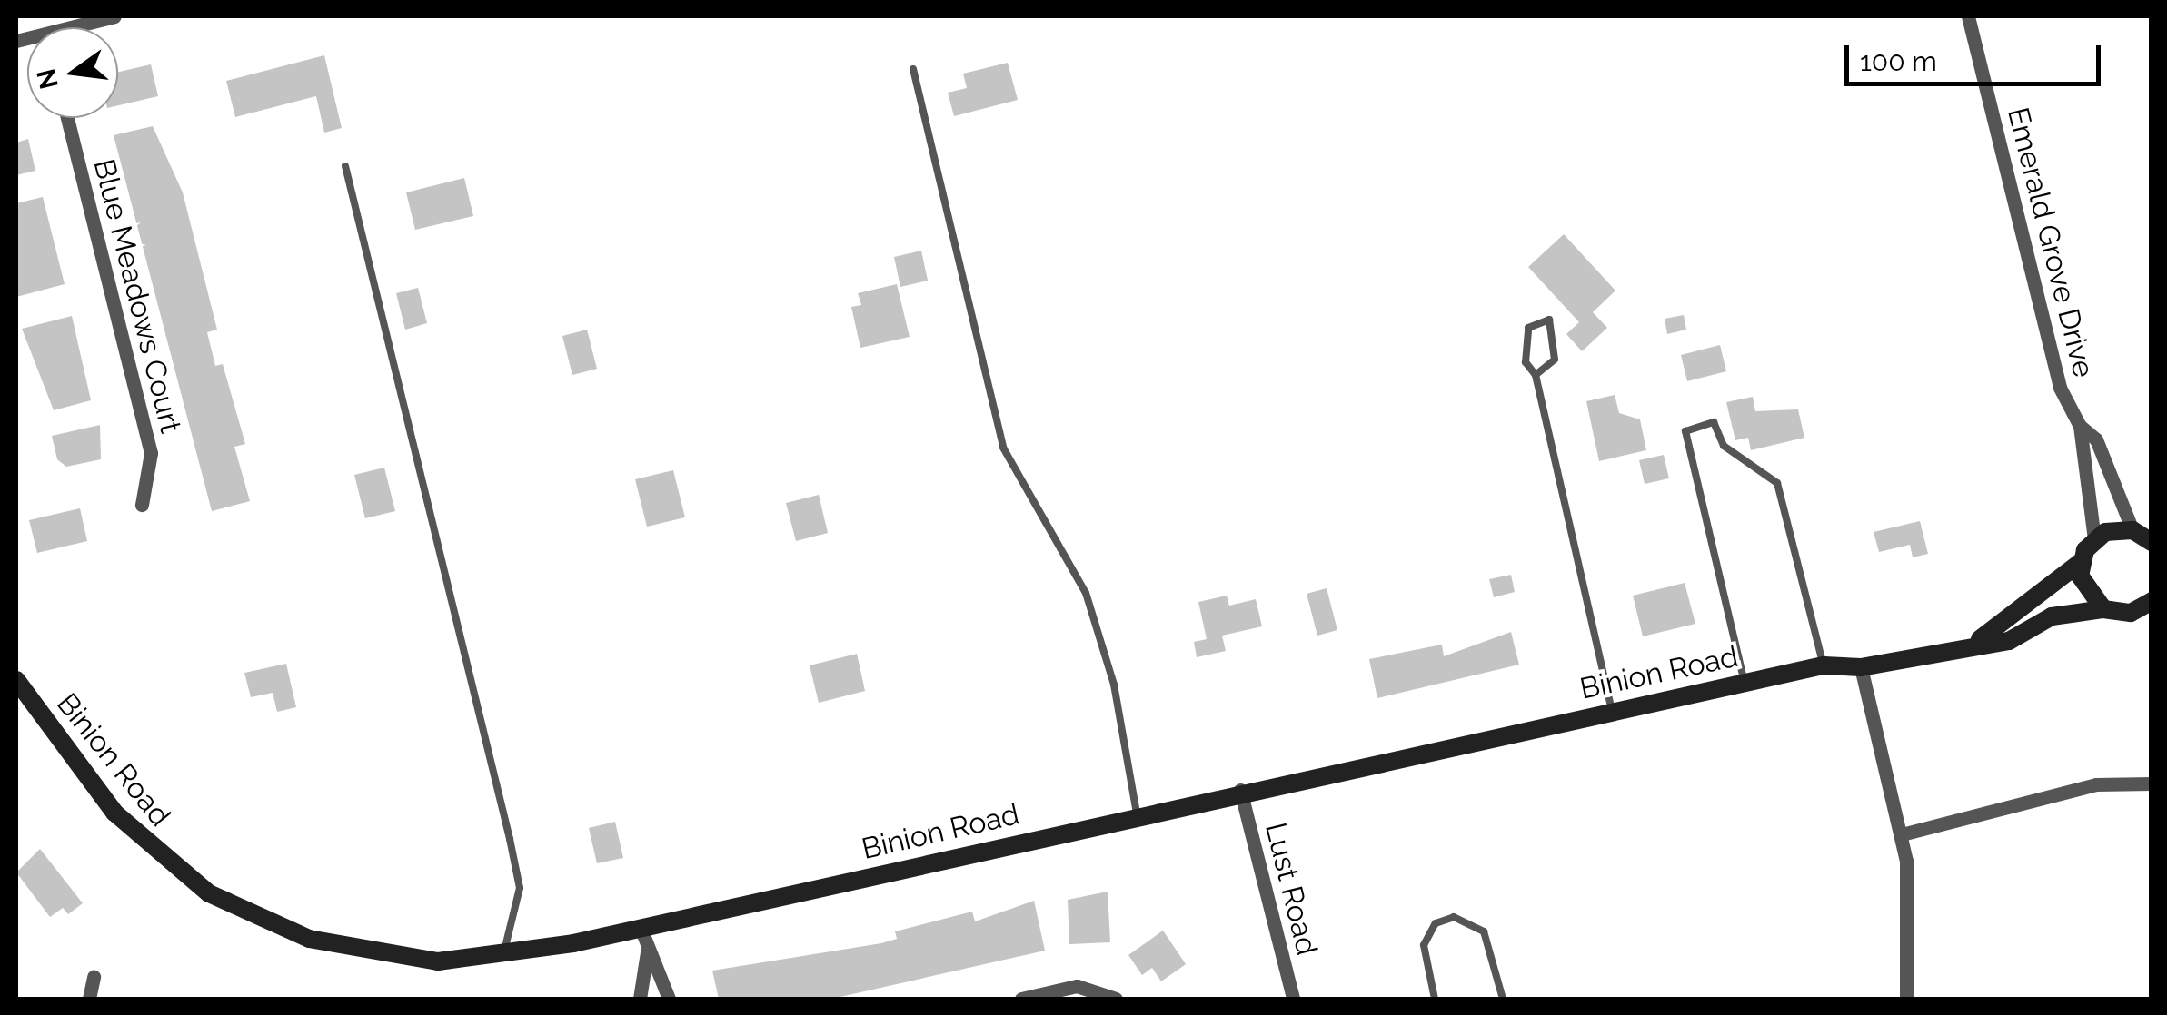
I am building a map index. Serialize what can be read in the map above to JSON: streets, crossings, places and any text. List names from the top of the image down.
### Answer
{
  "streets": {
    "main road": ["Binion Road"],
    "street": ["Emerald Grove Drive", "Blue Meadows Court", "Lust Road"]
  },
  "crossings": [
    ["Emerald Grove Drive", "Binion Road"],
    ["Binion Road", "Lust Road"]
  ],
  "scale_bar": "100 m",
  "north": "left"
}
